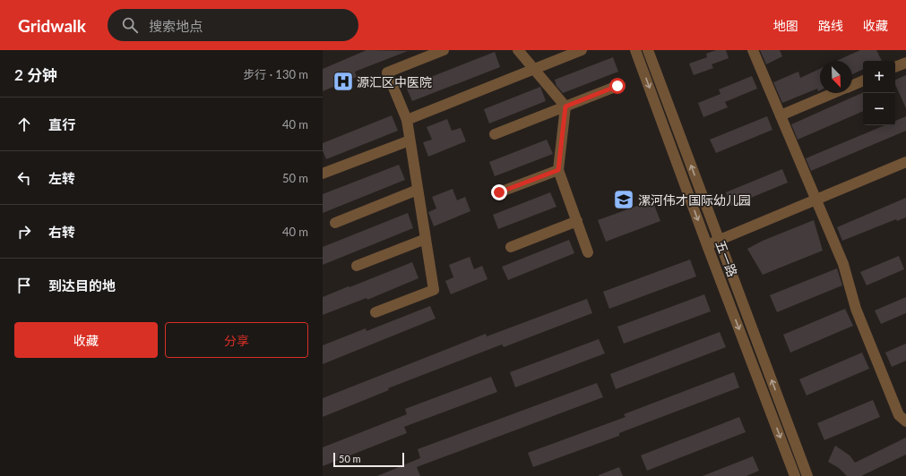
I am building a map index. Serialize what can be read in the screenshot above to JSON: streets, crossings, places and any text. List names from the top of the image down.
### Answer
{
  "streets": {
    "street": ["五一路"]
  },
  "places": {
    "hospital": ["源汇区中医院"],
    "school or university": ["漯河伟才国际幼儿园"]
  },
  "scale_bar": "50 m",
  "north": "bottom right",
  "page": {
    "header": "Gridwalk",
    "search": "搜索地点",
    "nav": ["地图", "路线", "收藏"],
    "heading": ["2 分钟", "步行 · 130 m"],
    "map_buttons": ["+", "−"],
    "list": [
      ["直行", "40 m"],
      ["左转", "50 m"],
      ["右转", "40 m"],
      "到达目的地"
    ],
    "buttons": ["收藏", "分享"],
    "scale": "50 m"
  }
}
